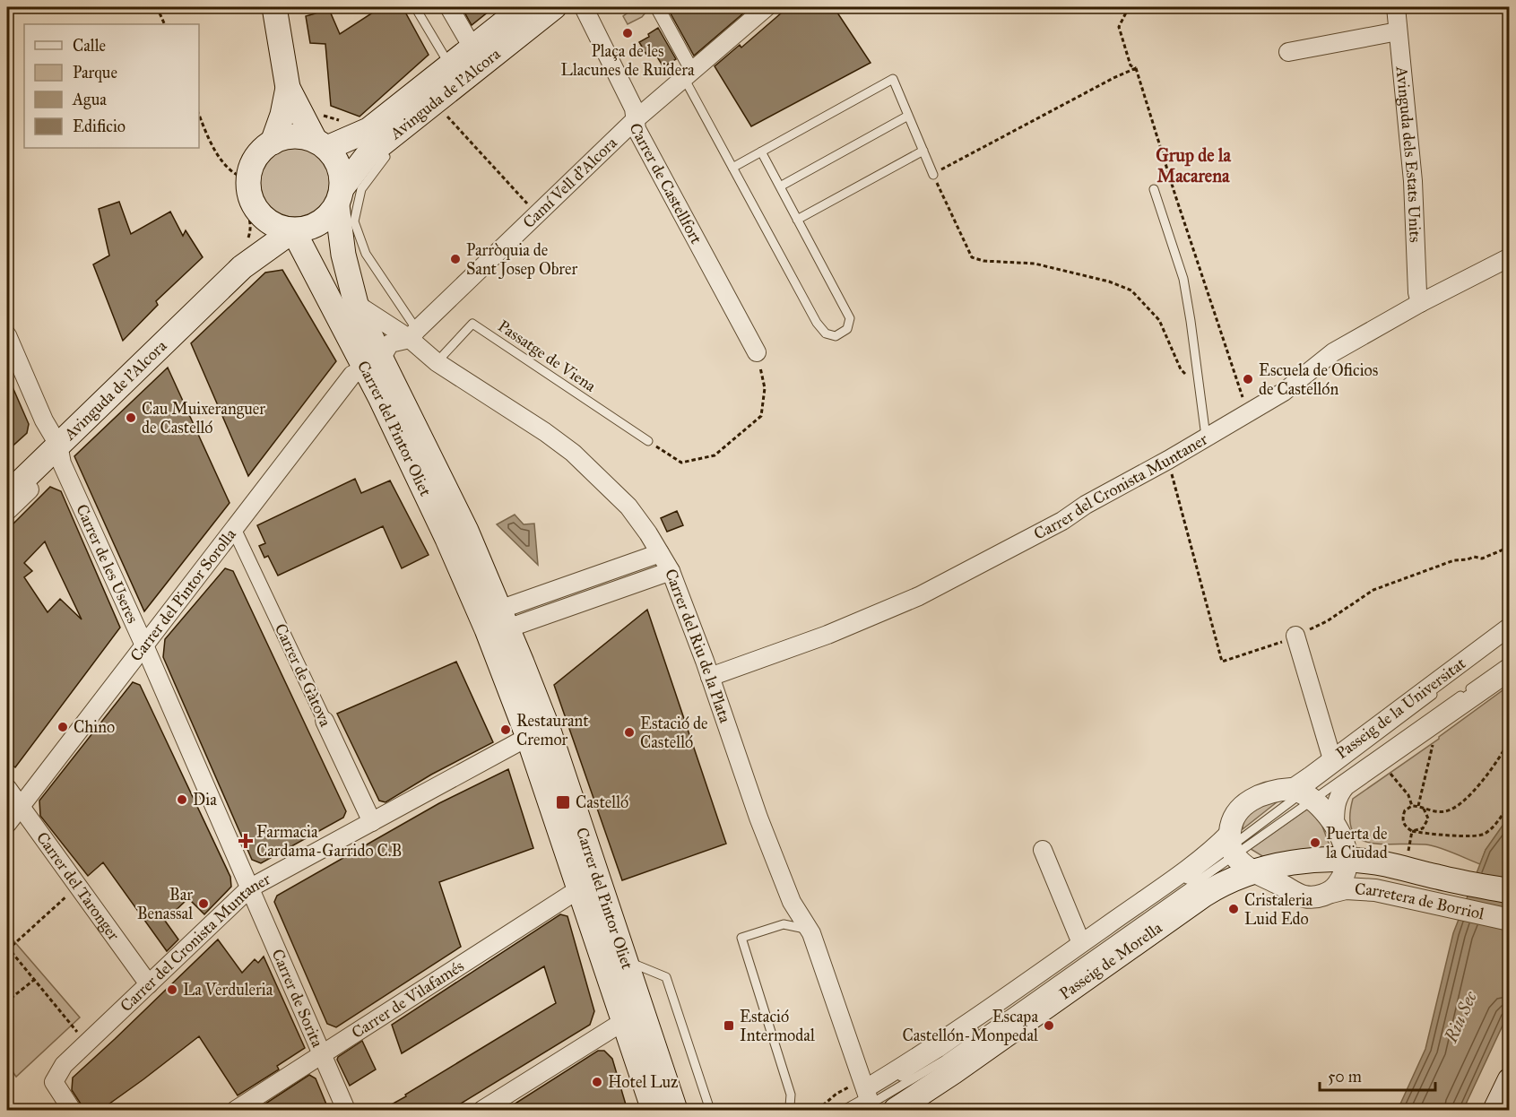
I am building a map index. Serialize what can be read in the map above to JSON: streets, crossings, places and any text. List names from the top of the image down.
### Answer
{
  "streets": {
    "main road": [
      "Avinguda de l'Alcora",
      "Carrer del Pintor Oliet",
      "Carretera de Borriol",
      "Passeig de Morella"
    ],
    "street": [
      "Avinguda dels Estats Units",
      "Camí Vell d'Alcora",
      "Carrer de Castellfort",
      "Carrer del Cronista Muntaner",
      "Carrer de les Useres",
      "Carrer del Pintor Sorolla",
      "Carrer del Riu de la Plata",
      "Carrer de Gàtova",
      "Passeig de la Universitat",
      "Carrer del Taronger",
      "Carrer de Sorita",
      "Carrer de Vilafamés"
    ],
    "lane": ["Passatge de Viena"]
  },
  "crossings": [
    ["Avinguda de l'Alcora", "Carrer del Pintor Oliet"],
    ["Avinguda de l'Alcora", "Carrer de les Useres"],
    ["Avinguda dels Estats Units", "Carrer del Cronista Muntaner"],
    ["Camí Vell d'Alcora", "Carrer de Castellfort"],
    ["Camí Vell d'Alcora", "Carrer del Pintor Oliet"],
    ["Camí Vell d'Alcora", "Carrer del Pintor Sorolla"],
    ["Camí Vell d'Alcora", "Carrer del Riu de la Plata"],
    ["Passatge de Viena", "Carrer del Riu de la Plata"],
    ["Carrer del Pintor Oliet", "Carrer del Cronista Muntaner"],
    ["Carrer del Pintor Oliet", "Carrer del Pintor Sorolla"],
    ["Carrer del Pintor Oliet", "Carrer del Riu de la Plata"],
    ["Carrer del Pintor Oliet", "Carrer de Vilafamés"],
    ["Carrer del Cronista Muntaner", "Carrer de les Useres"],
    ["Carrer del Cronista Muntaner", "Carrer del Riu de la Plata"],
    ["Carrer del Cronista Muntaner", "Carrer de Gàtova"],
    ["Carrer del Cronista Muntaner", "Carrer del Taronger"],
    ["Carrer del Cronista Muntaner", "Carrer de Sorita"],
    ["Carrer de les Useres", "Carrer del Pintor Sorolla"],
    ["Carrer de les Useres", "Carrer de Sorita"],
    ["Carrer del Pintor Sorolla", "Carrer de Gàtova"],
    ["Carrer del Pintor Sorolla", "Carrer del Taronger"],
    ["Carrer del Riu de la Plata", "Passeig de Morella"],
    ["Carretera de Borriol", "Passeig de Morella"],
    ["Carrer de Sorita", "Carrer de Vilafamés"]
  ],
  "districts": ["Grup de la Macarena"],
  "water": ["Riu Sec"],
  "places": {
    "other": [
      "Plaça de les Llacunes de Ruidera",
      "Parròquia de Sant Josep Obrer",
      "Escuela de Oficios de Castellón",
      "Cau Muixeranguer de Castelló",
      "Chino",
      "Restaurant Cremor",
      "Estació de Castelló",
      "Dia",
      "Puerta de la Ciudad",
      "Bar Benassal",
      "Cristaleria Luid Edo",
      "La Verduleria",
      "Escapa Castellón-Monpedal",
      "Hotel Luz"
    ],
    "transit": ["Castelló", "Estació Intermodal"],
    "health": ["Farmacia Cardama-Garrido C.B"]
  },
  "legend": [
    "Calle",
    "Parque",
    "Agua",
    "Edificio"
  ],
  "scale_bar": "50 m"
}
